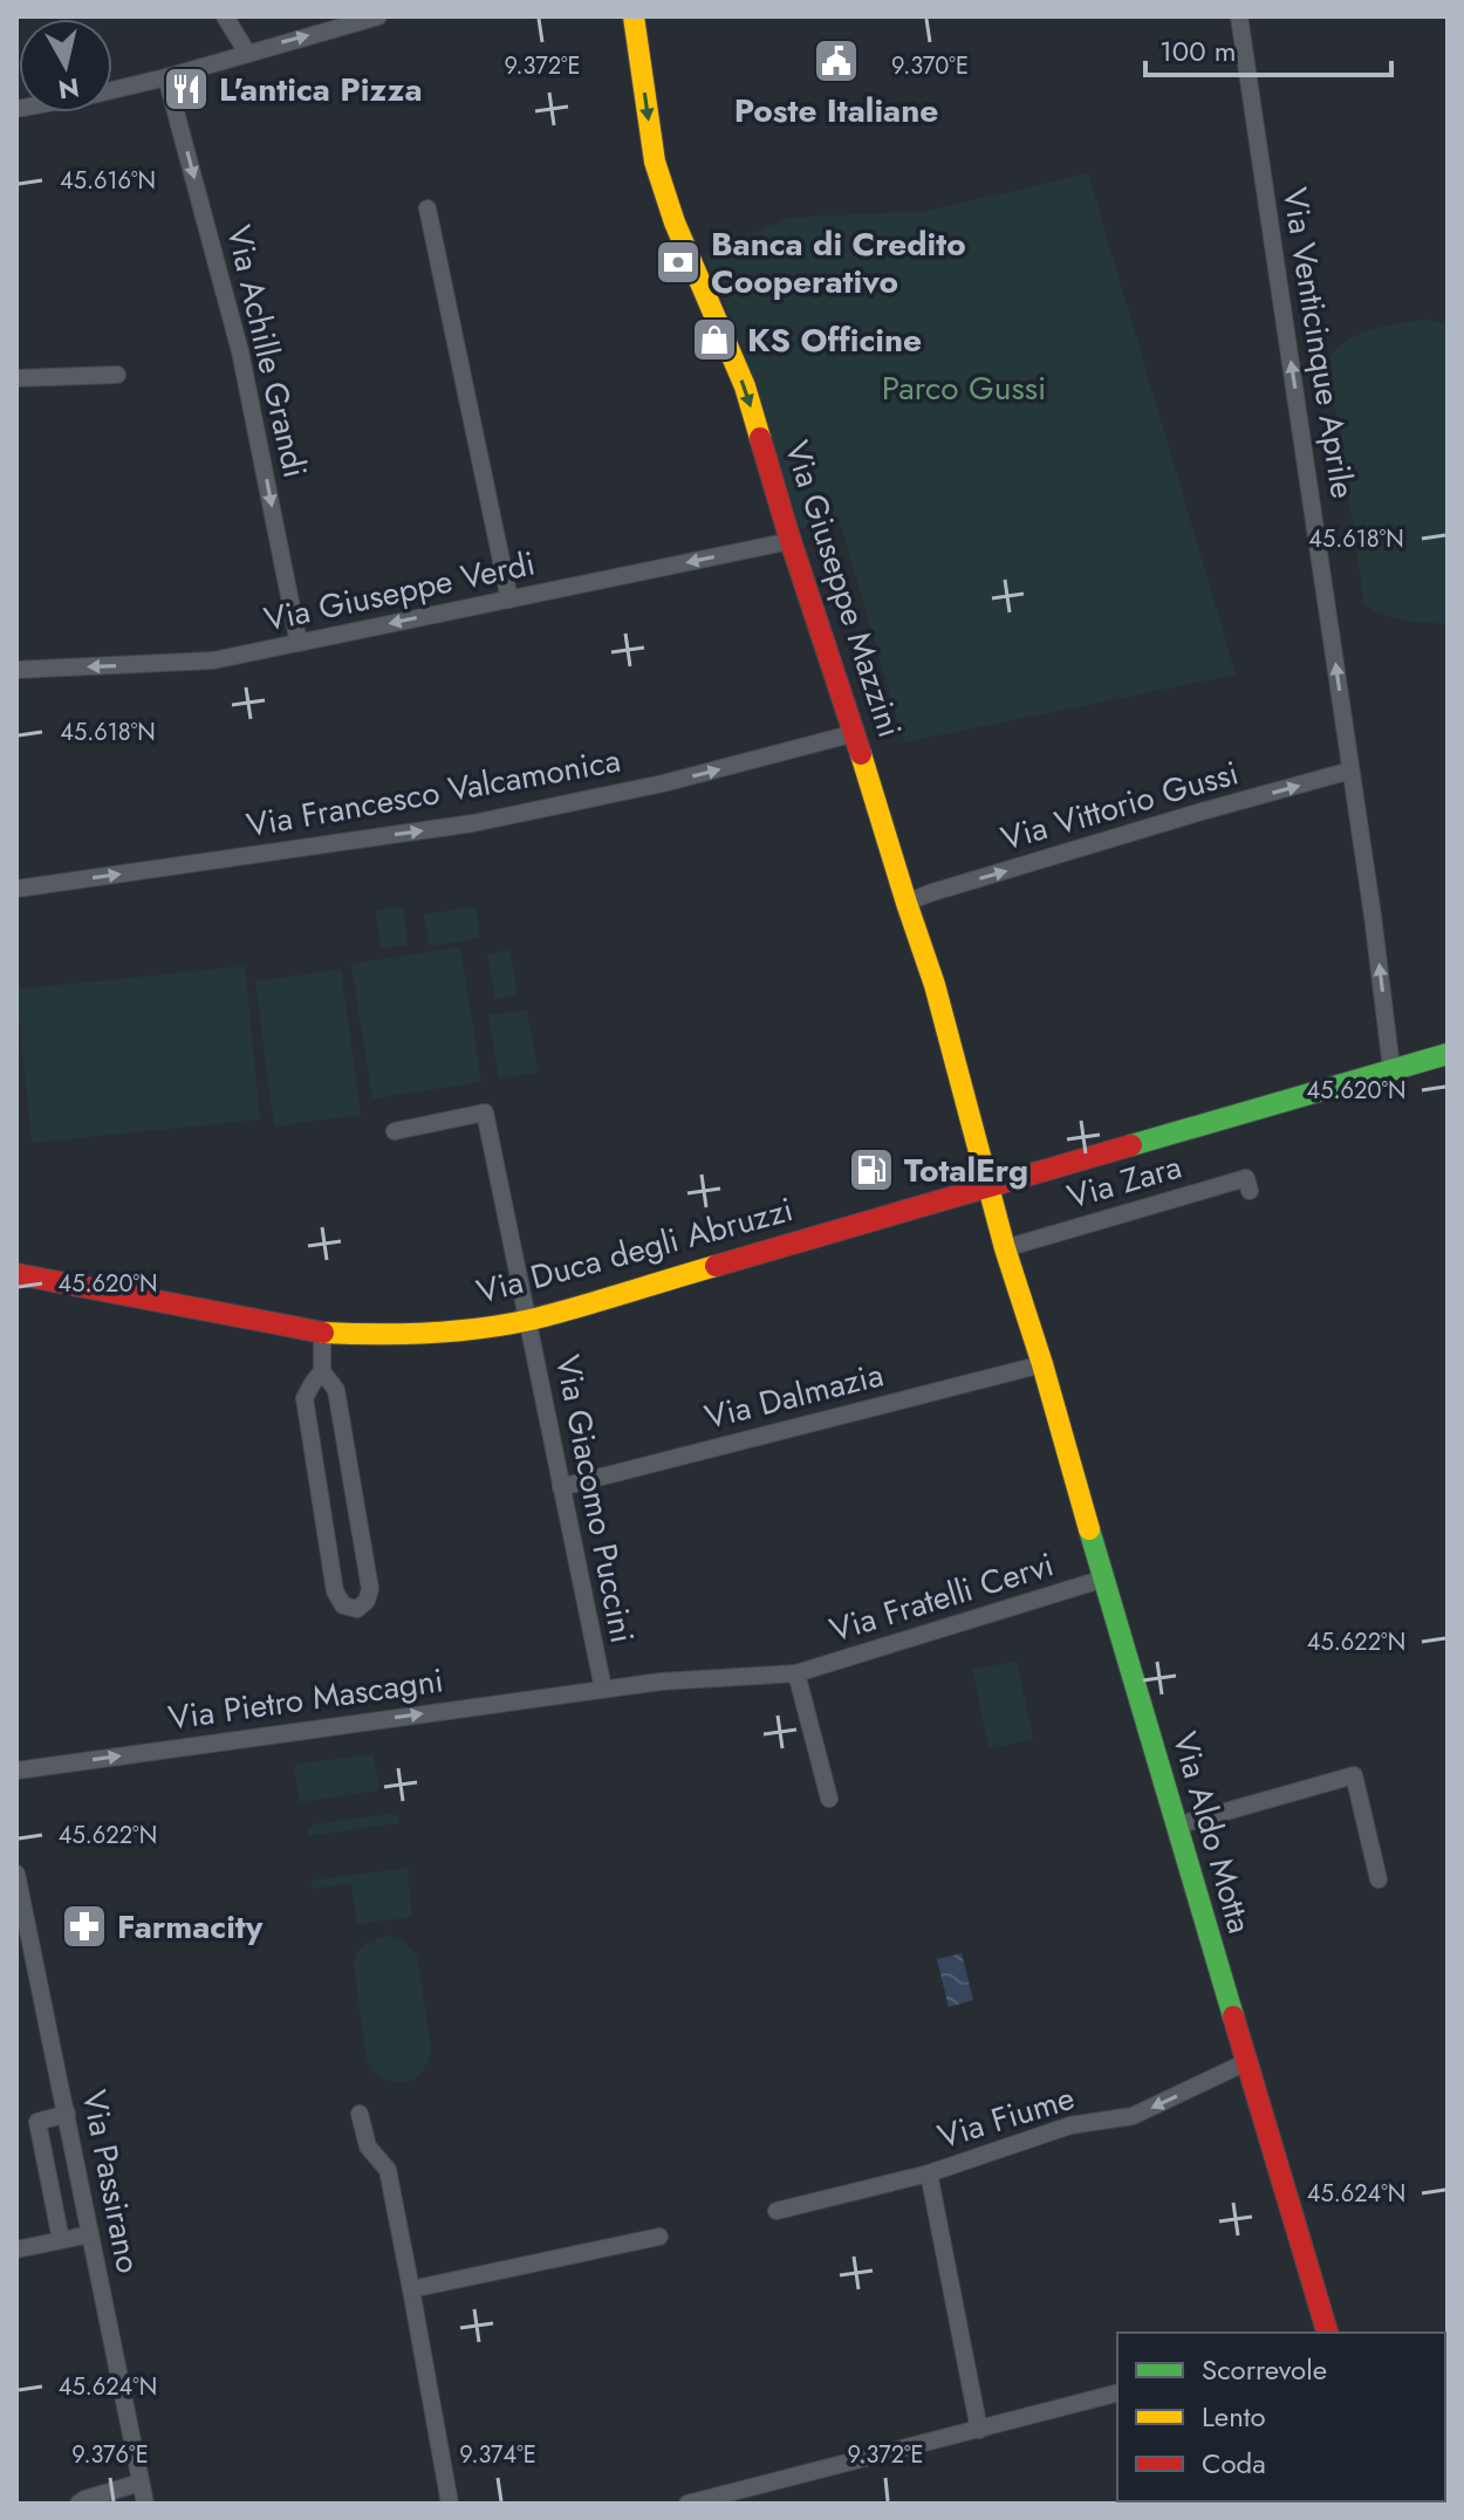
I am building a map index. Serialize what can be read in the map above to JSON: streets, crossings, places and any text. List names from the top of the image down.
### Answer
{
  "streets": {
    "street": [
      "Via Venticinque Aprile",
      "Via Achille Grandi",
      "Via Giuseppe Mazzini",
      "Via Giuseppe Verdi",
      "Via Francesco Valcamonica",
      "Via Vittorio Gussi",
      "Via Zara",
      "Via Duca degli Abruzzi",
      "Via Dalmazia",
      "Via Giacomo Puccini",
      "Via Fratelli Cervi",
      "Via Pietro Mascagni",
      "Via Aldo Motta",
      "Via Fiume",
      "Via Passirano"
    ]
  },
  "crossings": [
    ["Via Venticinque Aprile", "Via Vittorio Gussi"],
    ["Via Venticinque Aprile", "Via Duca degli Abruzzi"],
    ["Via Achille Grandi", "Via Giuseppe Verdi"],
    ["Via Giuseppe Mazzini", "Via Giuseppe Verdi"],
    ["Via Giuseppe Mazzini", "Via Francesco Valcamonica"],
    ["Via Giuseppe Mazzini", "Via Vittorio Gussi"],
    ["Via Giuseppe Mazzini", "Via Duca degli Abruzzi"],
    ["Via Giuseppe Mazzini", "Via Aldo Motta"],
    ["Via Zara", "Via Aldo Motta"],
    ["Via Duca degli Abruzzi", "Via Giacomo Puccini"],
    ["Via Duca degli Abruzzi", "Via Aldo Motta"],
    ["Via Dalmazia", "Via Giacomo Puccini"],
    ["Via Dalmazia", "Via Aldo Motta"],
    ["Via Giacomo Puccini", "Via Fratelli Cervi"],
    ["Via Giacomo Puccini", "Via Pietro Mascagni"],
    ["Via Fratelli Cervi", "Via Pietro Mascagni"],
    ["Via Fratelli Cervi", "Via Aldo Motta"],
    ["Via Aldo Motta", "Via Fiume"]
  ],
  "one_way": [
    "Via Venticinque Aprile",
    "Via Achille Grandi",
    "Via Giuseppe Mazzini",
    "Via Giuseppe Verdi",
    "Via Francesco Valcamonica",
    "Via Vittorio Gussi",
    "Via Pietro Mascagni",
    "Via Fiume"
  ],
  "parks": ["Parco Gussi"],
  "places": {
    "public building": ["Poste Italiane"],
    "restaurant": ["L'antica Pizza"],
    "bank": ["Banca di Credito Cooperativo"],
    "shop": ["KS Officine"],
    "fuel station": ["TotalErg"],
    "pharmacy": ["Farmacity"]
  },
  "legend": ["Scorrevole", "Lento", "Coda"],
  "scale_bar": "100 m",
  "north": "bottom",
  "coordinates": [
    "9.372°E",
    "9.370°E",
    "45.616°N",
    "45.618°N",
    "45.620°N",
    "45.622°N",
    "45.624°N",
    "9.376°E",
    "9.374°E"
  ]
}
